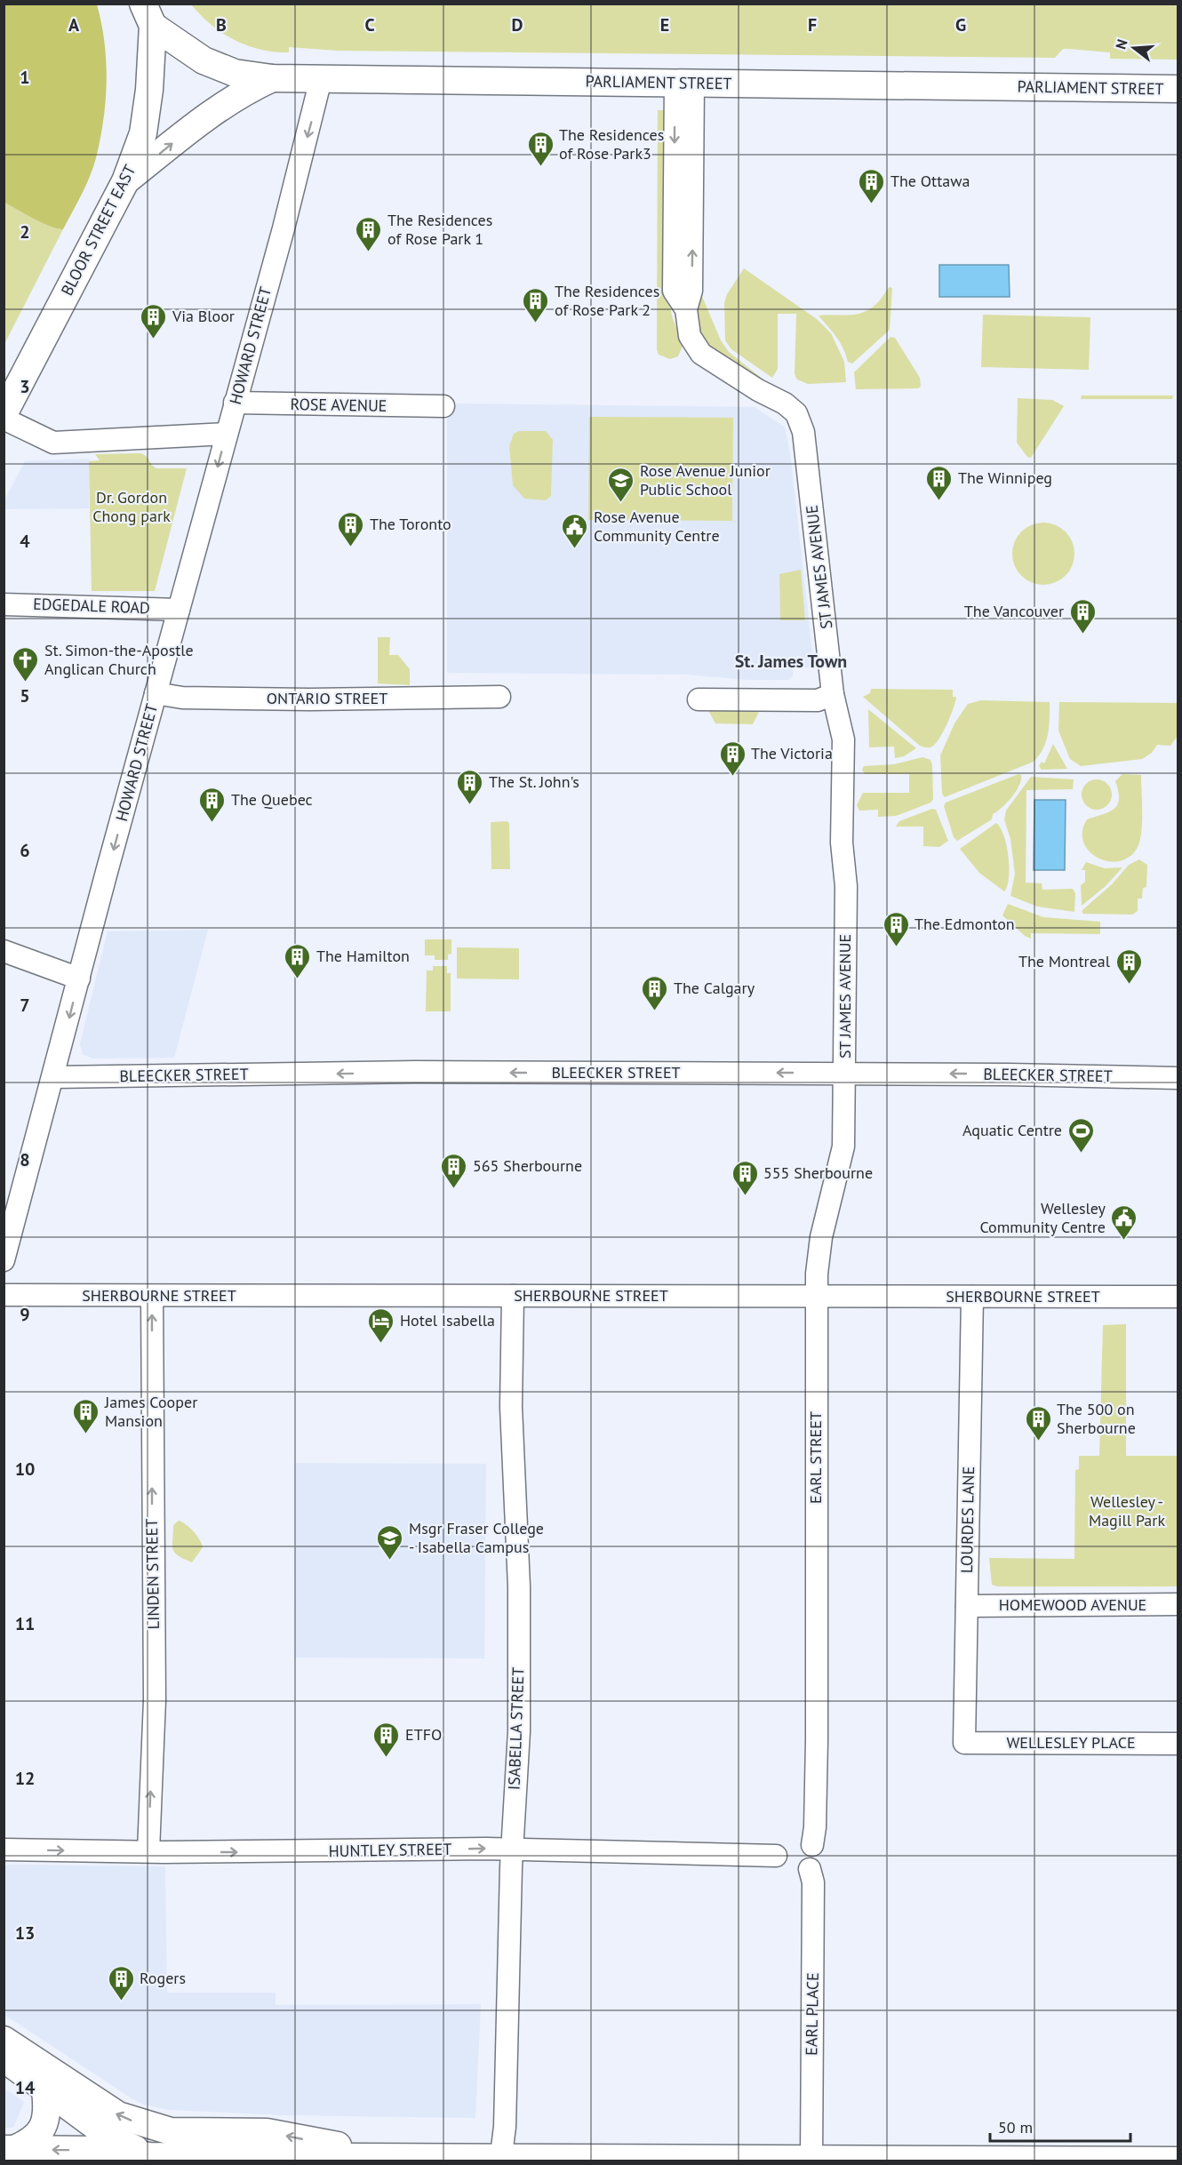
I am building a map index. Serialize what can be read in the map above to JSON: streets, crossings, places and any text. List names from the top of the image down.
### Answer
{
  "streets": {
    "main road": ["PARLIAMENT STREET", "BLOOR STREET EAST"],
    "street": [
      "HOWARD STREET",
      "ROSE AVENUE",
      "ST JAMES AVENUE",
      "EDGEDALE ROAD",
      "ONTARIO STREET",
      "BLEECKER STREET",
      "SHERBOURNE STREET",
      "EARL STREET",
      "LOURDES LANE",
      "LINDEN STREET",
      "HOMEWOOD AVENUE",
      "ISABELLA STREET",
      "WELLESLEY PLACE",
      "HUNTLEY STREET",
      "EARL PLACE"
    ]
  },
  "crossings": [
    ["PARLIAMENT STREET", "BLOOR STREET EAST"],
    ["PARLIAMENT STREET", "HOWARD STREET"],
    ["PARLIAMENT STREET", "ST JAMES AVENUE"],
    ["HOWARD STREET", "ROSE AVENUE"],
    ["HOWARD STREET", "EDGEDALE ROAD"],
    ["HOWARD STREET", "ONTARIO STREET"],
    ["HOWARD STREET", "BLEECKER STREET"],
    ["ST JAMES AVENUE", "BLEECKER STREET"],
    ["ST JAMES AVENUE", "EARL STREET"],
    ["BLEECKER STREET", "EARL STREET"],
    ["SHERBOURNE STREET", "EARL STREET"],
    ["SHERBOURNE STREET", "LOURDES LANE"],
    ["SHERBOURNE STREET", "LINDEN STREET"],
    ["SHERBOURNE STREET", "ISABELLA STREET"],
    ["LOURDES LANE", "HOMEWOOD AVENUE"],
    ["LOURDES LANE", "WELLESLEY PLACE"],
    ["LINDEN STREET", "HUNTLEY STREET"],
    ["ISABELLA STREET", "HUNTLEY STREET"]
  ],
  "one_way": [
    "HOWARD STREET",
    "BLEECKER STREET",
    "LINDEN STREET",
    "HUNTLEY STREET"
  ],
  "districts": ["St. James Town"],
  "parks": ["Dr. Gordon Chong park", "Wellesley - Magill Park"],
  "places": {
    "building": [
      "The Residences of Rose Park3",
      "The Ottawa",
      "The Residences of Rose Park 1",
      "The Residences of Rose Park 2",
      "Via Bloor",
      "The Winnipeg",
      "The Toronto",
      "The Vancouver",
      "The Victoria",
      "The St. John's",
      "The Quebec",
      "The Edmonton",
      "The Hamilton",
      "The Montreal",
      "The Calgary",
      "565 Sherbourne",
      "555 Sherbourne",
      "James Cooper Mansion",
      "The 500 on Sherbourne",
      "ETFO",
      "Rogers"
    ],
    "school or university": ["Rose Avenue Junior Public School", "Msgr Fraser College - Isabella Campus"],
    "public building": ["Rose Avenue Community Centre", "Wellesley Community Centre"],
    "church": ["St. Simon-the-Apostle Anglican Church"],
    "sports": ["Aquatic Centre"],
    "hotel": ["Hotel Isabella"]
  },
  "scale_bar": "50 m",
  "north": "left",
  "grid": {
    "columns": [
      "A",
      "B",
      "C",
      "D",
      "E",
      "F",
      "G"
    ],
    "rows": [
      "1",
      "2",
      "3",
      "4",
      "5",
      "6",
      "7",
      "8",
      "9",
      "10",
      "11",
      "12",
      "13",
      "14"
    ]
  }
}
